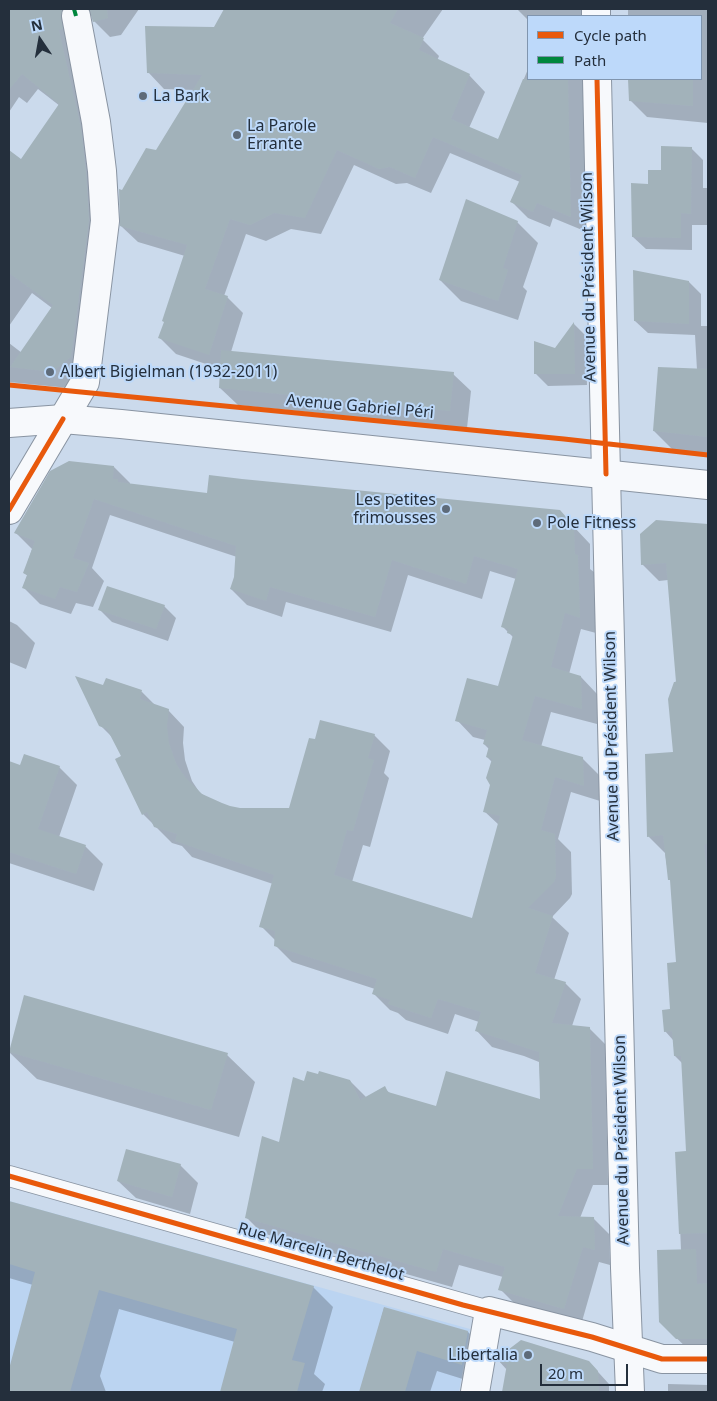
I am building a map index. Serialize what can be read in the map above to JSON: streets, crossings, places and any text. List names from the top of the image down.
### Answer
{
  "streets": {
    "street": ["Avenue du Président Wilson", "Rue Marcelin Berthelot"],
    "cycle path": ["Avenue Gabriel Péri"]
  },
  "crossings": [
    ["Avenue du Président Wilson", "Rue Marcelin Berthelot"]
  ],
  "places": [
    "La Bark",
    "La Parole Errante",
    "Albert Bigielman (1932-2011)",
    "Les petites frimousses",
    "Pole Fitness",
    "Libertalia"
  ],
  "legend": ["Cycle path", "Path"],
  "scale_bar": "20 m",
  "north": "top"
}
